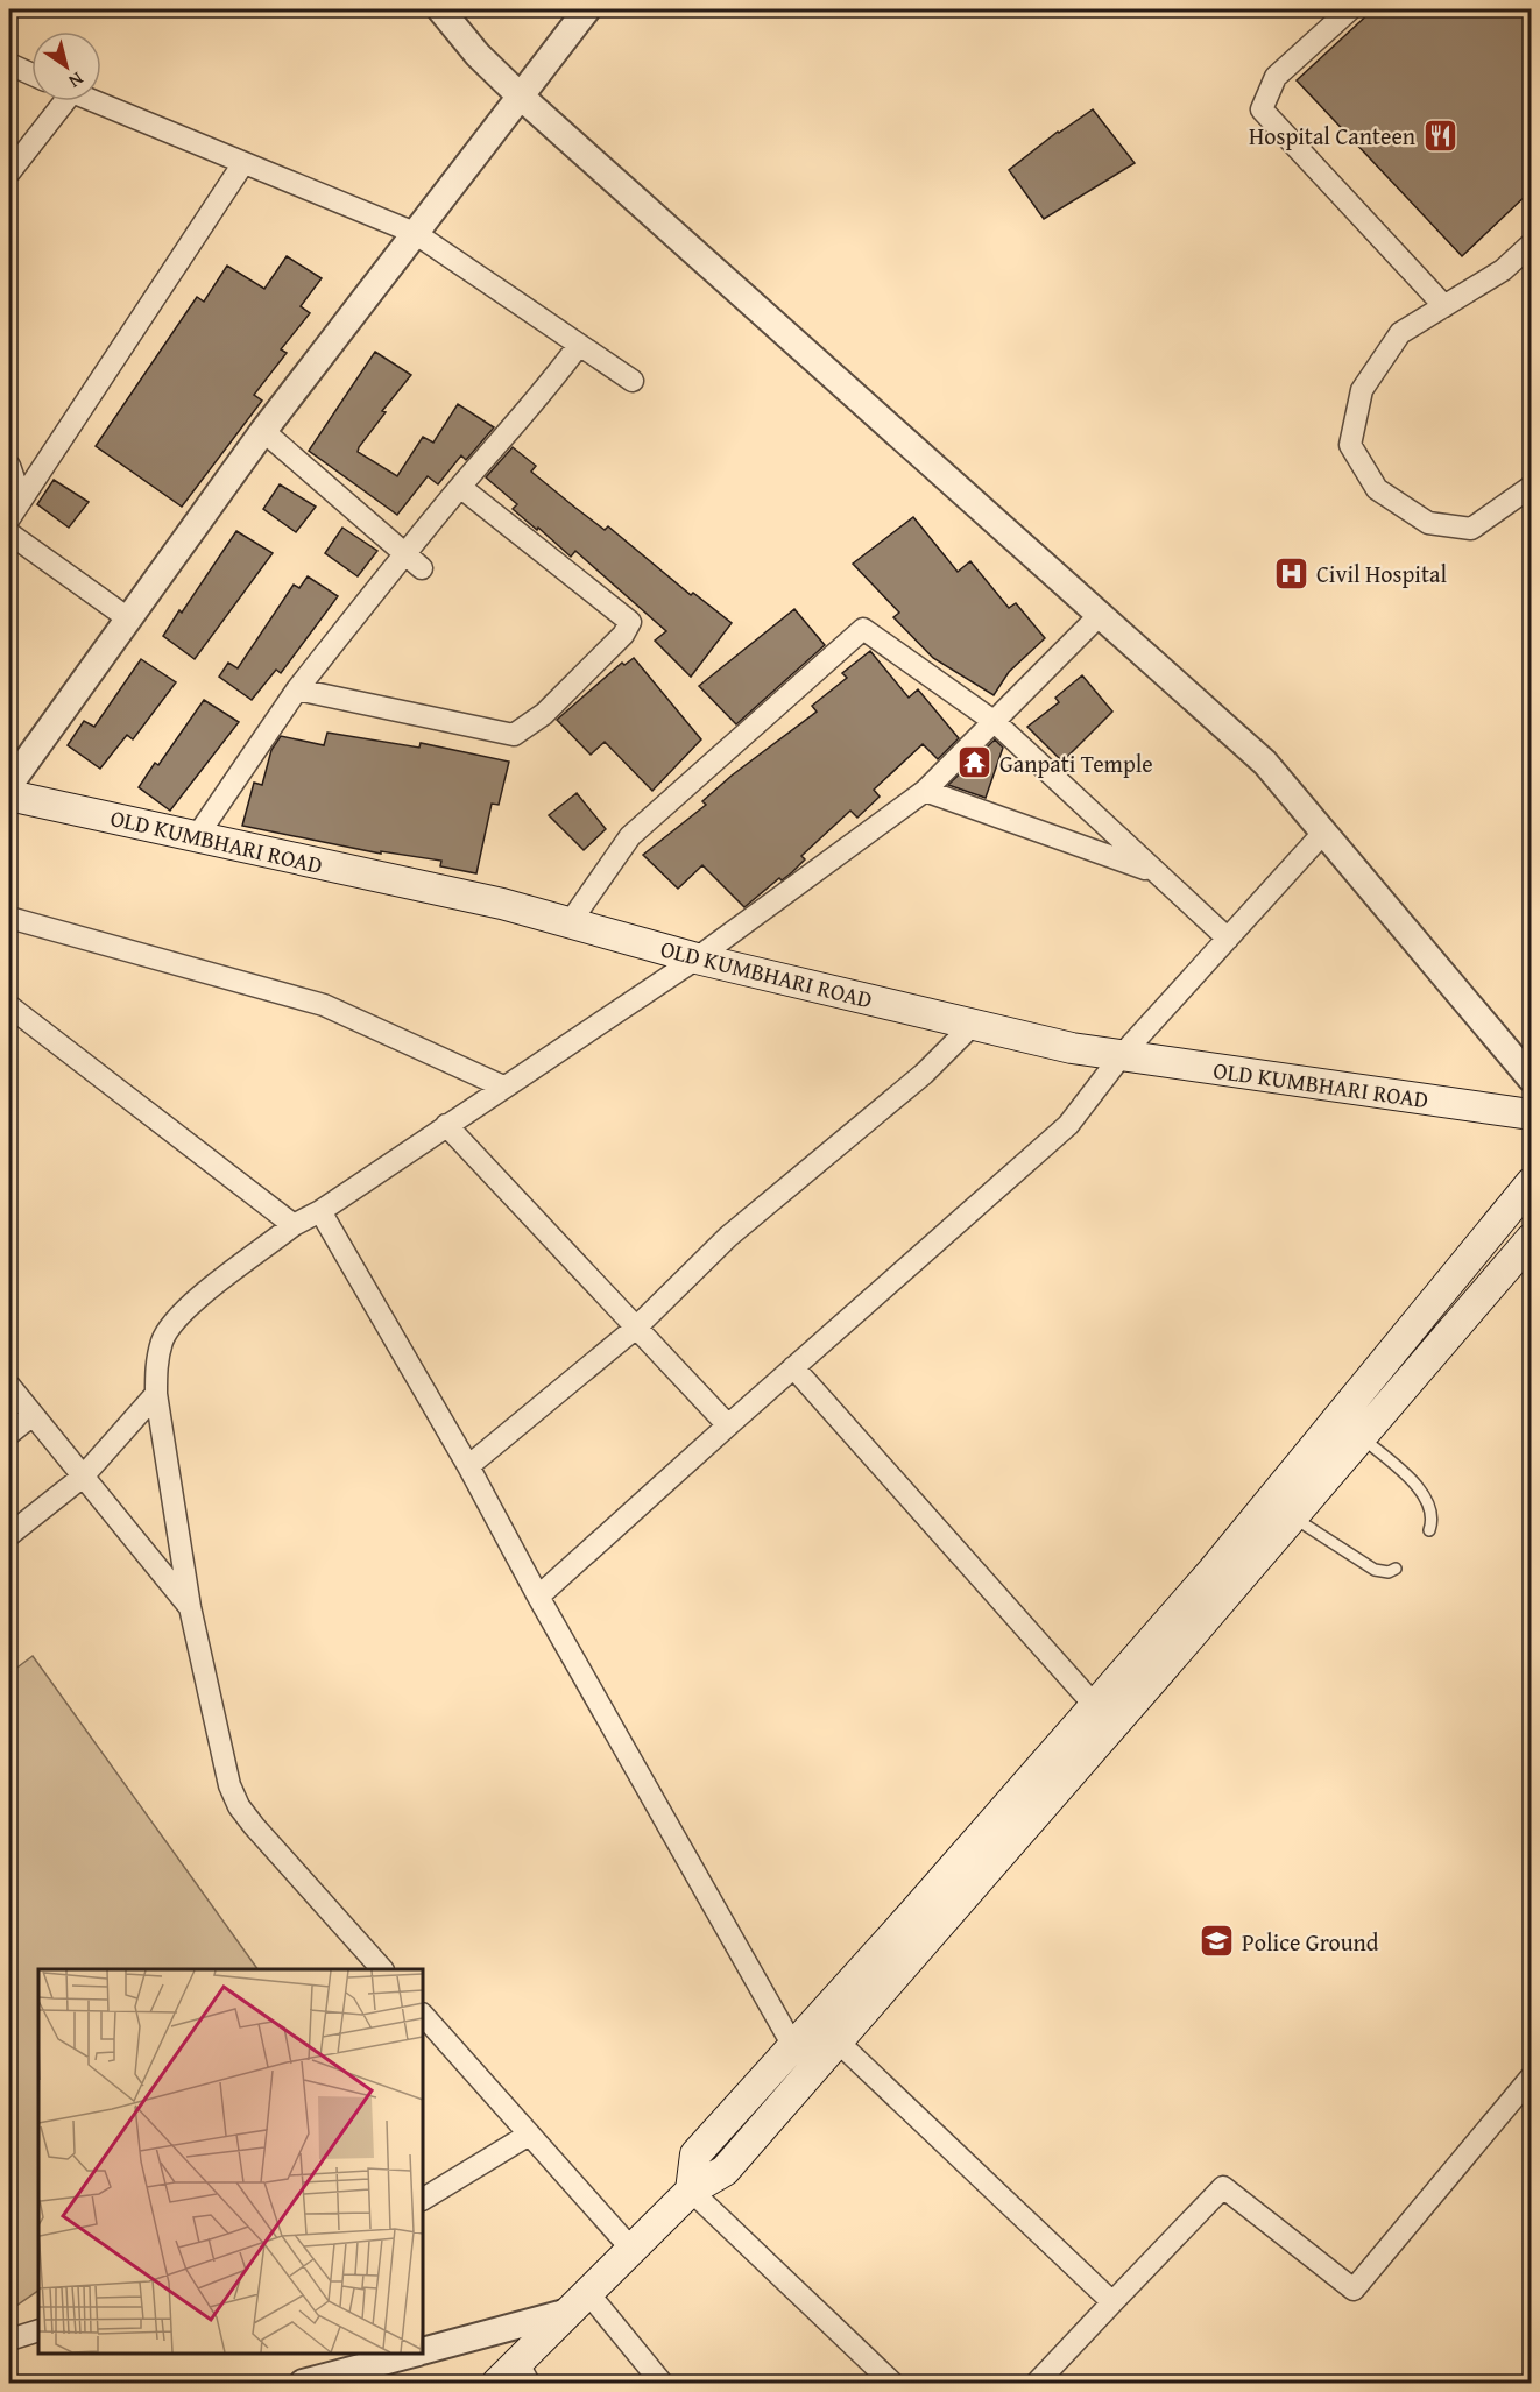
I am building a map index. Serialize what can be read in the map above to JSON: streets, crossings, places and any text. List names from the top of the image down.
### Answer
{
  "streets": {
    "main road": ["OLD KUMBHARI ROAD"]
  },
  "places": {
    "restaurant": ["Hospital Canteen"],
    "hospital": ["Civil Hospital"],
    "temple": ["Ganpati Temple"],
    "school or university": ["Police Ground"]
  },
  "north": "bottom right"
}
